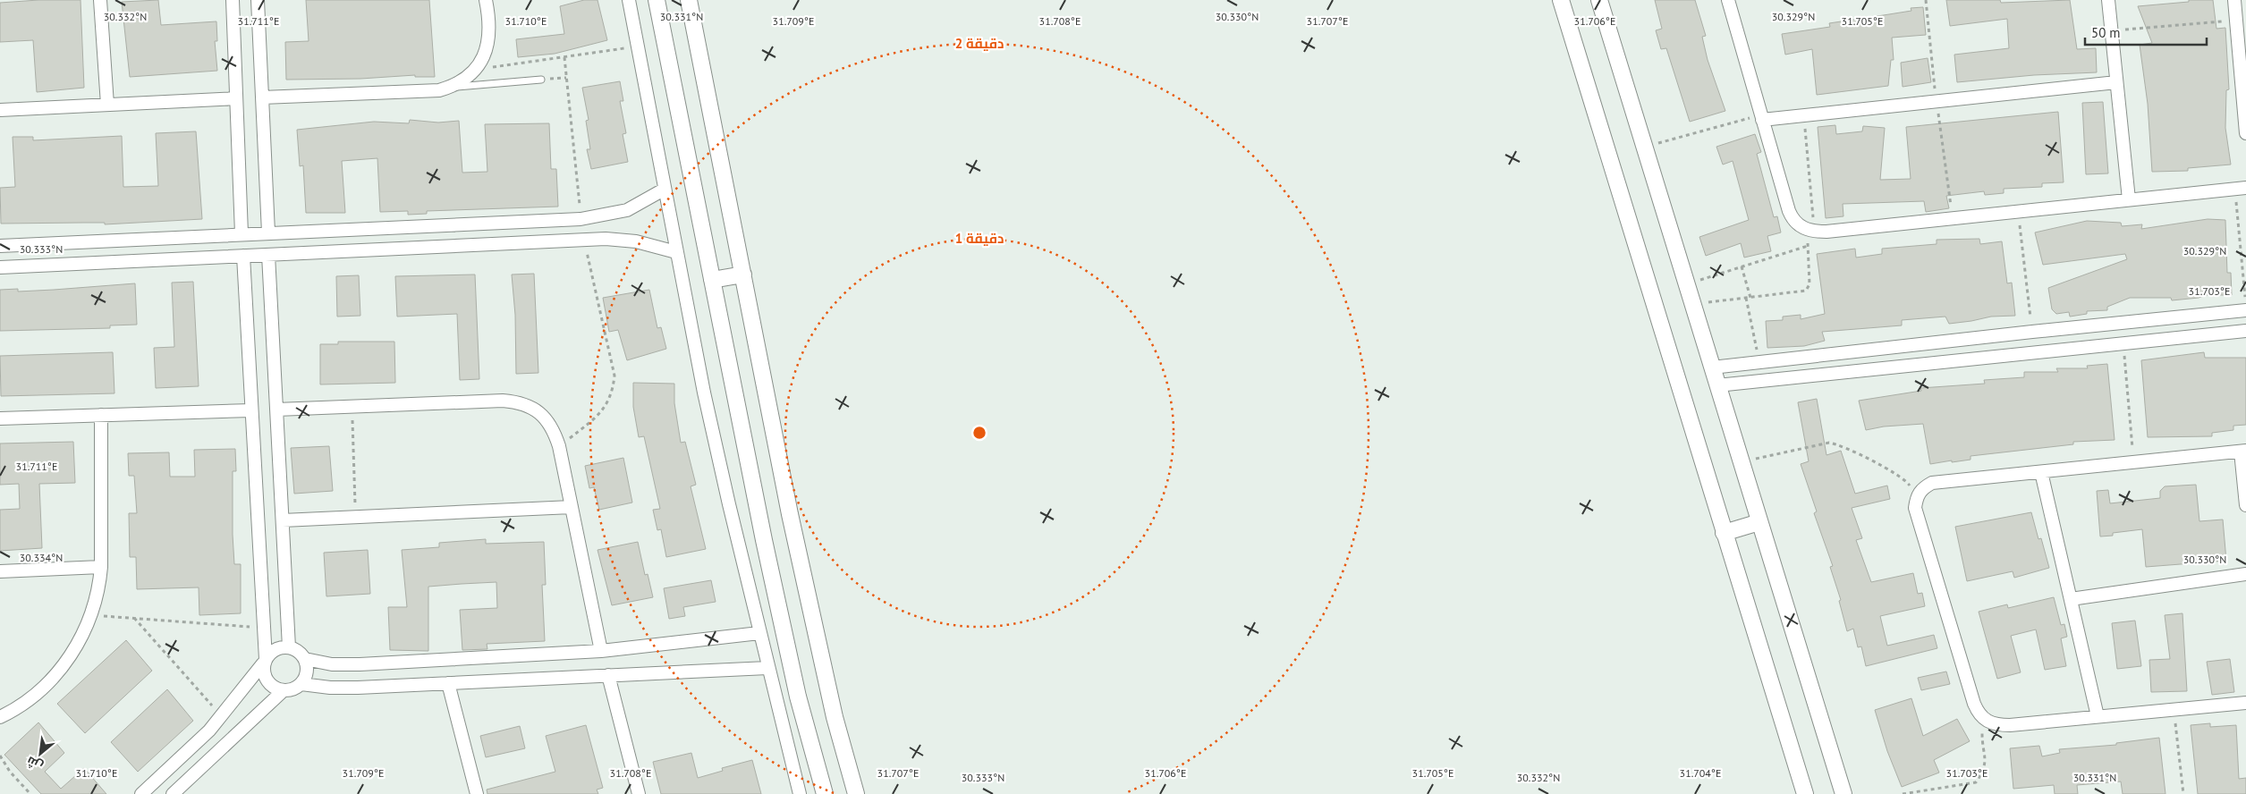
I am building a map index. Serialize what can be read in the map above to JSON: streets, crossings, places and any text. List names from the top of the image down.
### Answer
{
  "scale_bar": "50 m",
  "north": "bottom left",
  "coordinates": [
    "30.330°N",
    "30.329°N",
    "30.332°N",
    "30.331°N",
    "31.711°E",
    "31.710°E",
    "31.709°E",
    "31.708°E",
    "31.707°E",
    "31.706°E",
    "31.705°E",
    "30.333°N",
    "31.703°E",
    "30.334°N",
    "31.704°E"
  ],
  "rings": ["2 دقيقة", "1 دقيقة"]
}
